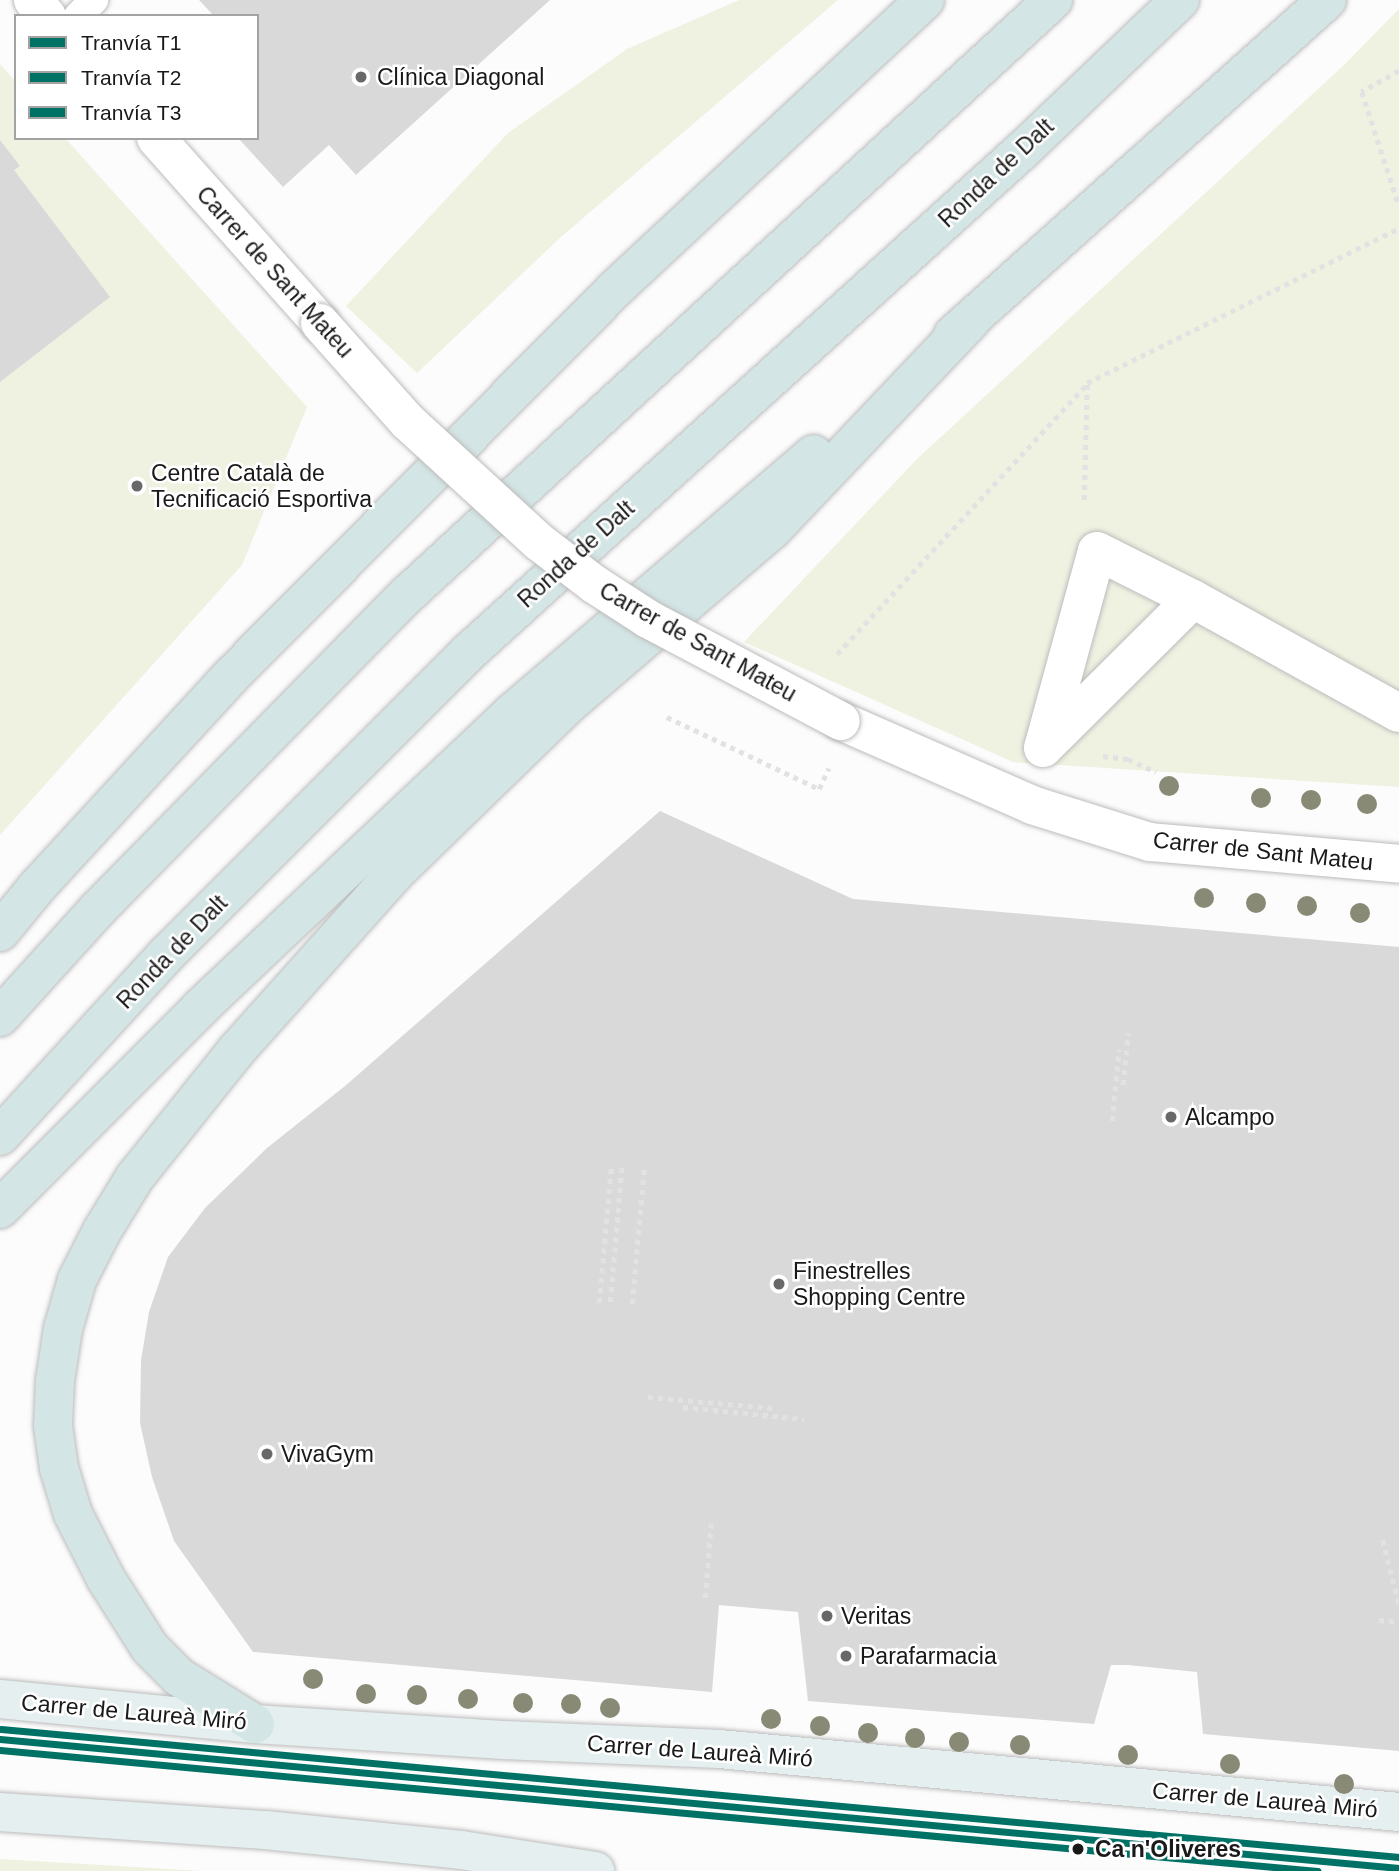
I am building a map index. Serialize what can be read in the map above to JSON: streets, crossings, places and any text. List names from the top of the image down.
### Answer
{
  "streets": {
    "highway": ["Ronda de Dalt"],
    "main road": ["Carrer de Laureà Miró"],
    "street": ["Carrer de Sant Mateu"]
  },
  "places": [
    "Clínica Diagonal",
    "Centre Català de Tecnificació Esportiva",
    "Alcampo",
    "Finestrelles Shopping Centre",
    "VivaGym",
    "Veritas",
    "Parafarmacia",
    "Ca n'Oliveres"
  ],
  "lines": ["tram line T3", "tram line T1", "tram line T2"],
  "legend": ["Tranvía T1", "Tranvía T2", "Tranvía T3"]
}
